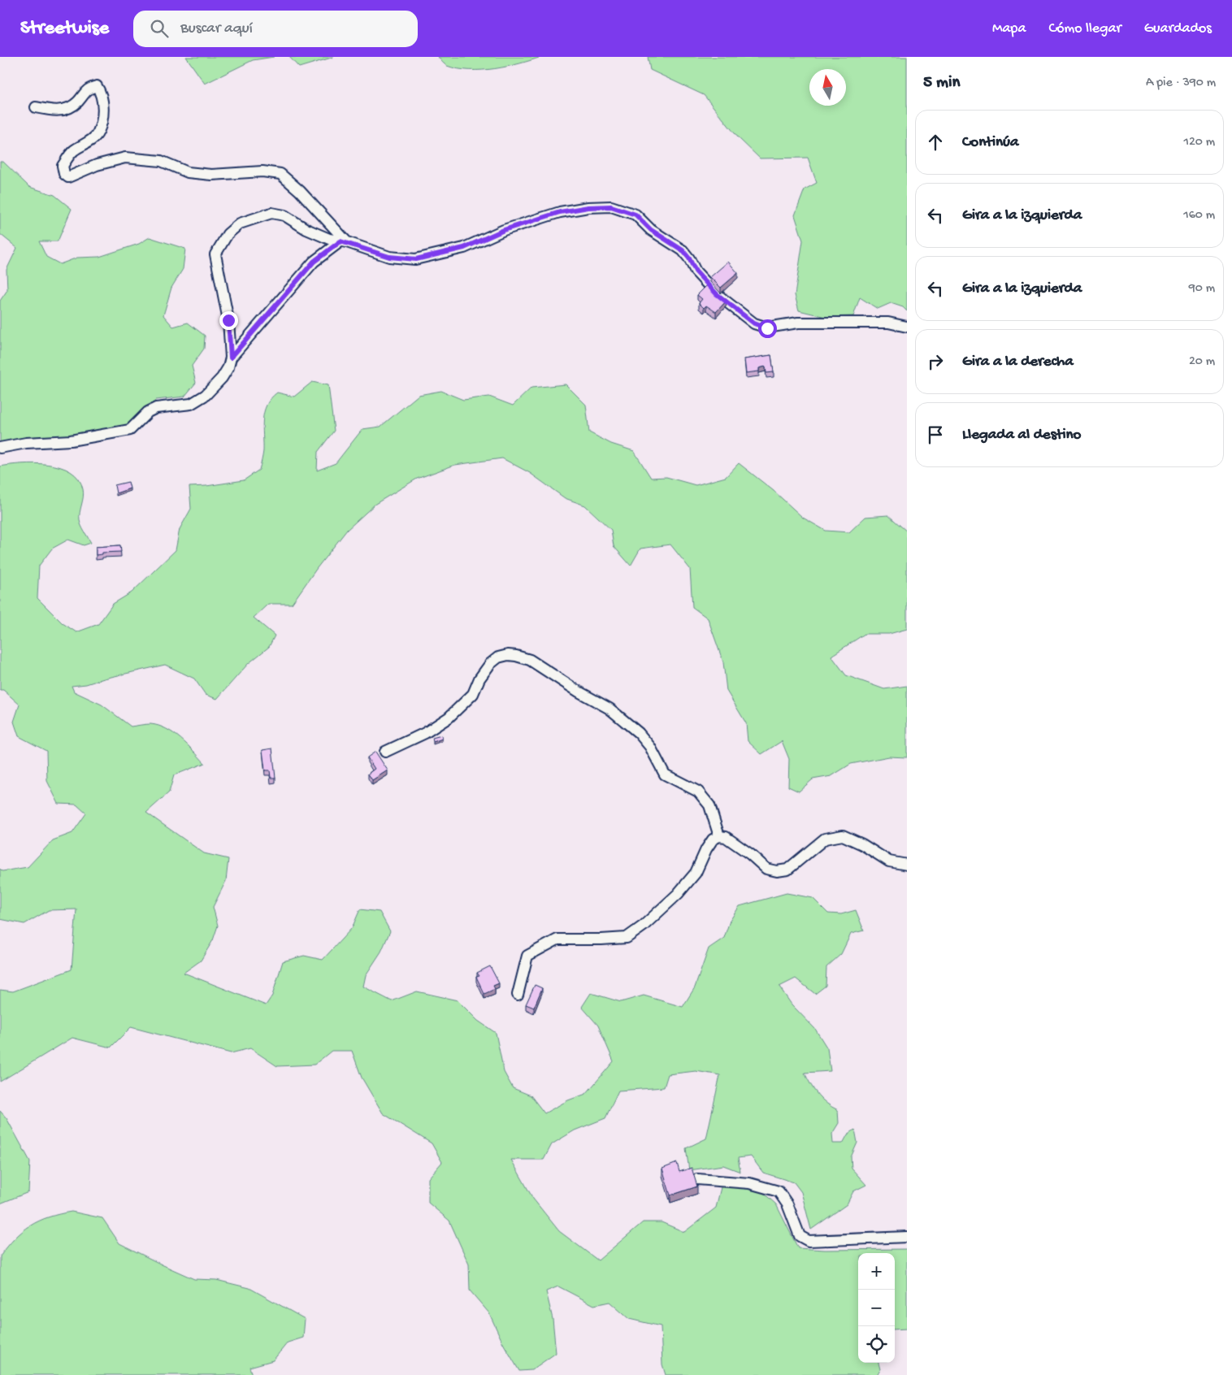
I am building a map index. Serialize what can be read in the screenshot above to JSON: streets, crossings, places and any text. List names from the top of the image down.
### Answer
{
  "north": "top",
  "page": {
    "header": "Streetwise",
    "search": "Buscar aquí",
    "nav": ["Mapa", "Cómo llegar", "Guardados"],
    "heading": ["5 min", "A pie · 390 m"],
    "list": [
      ["Continúa", "120 m"],
      ["Gira a la izquierda", "160 m"],
      ["Gira a la izquierda", "90 m"],
      ["Gira a la derecha", "20 m"],
      "Llegada al destino"
    ],
    "map_buttons": ["+", "−"]
  }
}
